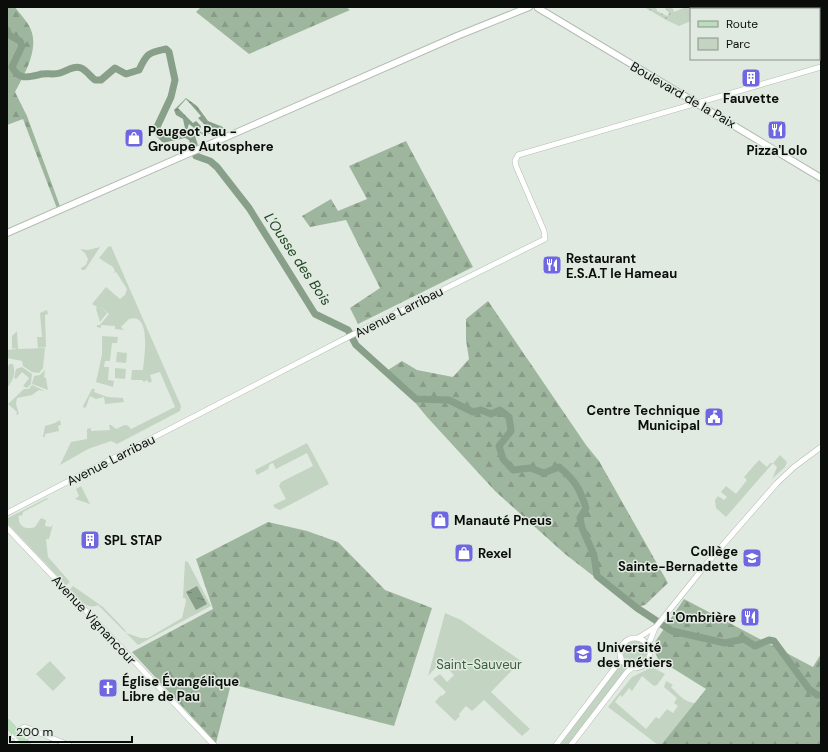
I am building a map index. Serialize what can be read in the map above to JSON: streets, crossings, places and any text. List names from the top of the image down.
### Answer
{
  "streets": {
    "main road": ["Boulevard de la Paix"],
    "street": ["Avenue Larribau", "Avenue Vignancour"]
  },
  "crossings": [
    ["Boulevard de la Paix", "Avenue Larribau"]
  ],
  "water": ["L'Ousse des Bois"],
  "parks": ["Saint-Sauveur"],
  "places": {
    "building": ["Fauvette", "SPL STAP"],
    "restaurant": ["Pizza'Lolo", "Restaurant E.S.A.T le Hameau", "L'Ombrière"],
    "shop": ["Peugeot Pau - Groupe Autosphere", "Manauté Pneus", "Rexel"],
    "public building": ["Centre Technique Municipal"],
    "school or university": ["Collège Sainte-Bernadette", "Université des métiers"],
    "church": ["Église Évangélique Libre de Pau"]
  },
  "legend": ["Route", "Parc"],
  "scale_bar": "200 m"
}
